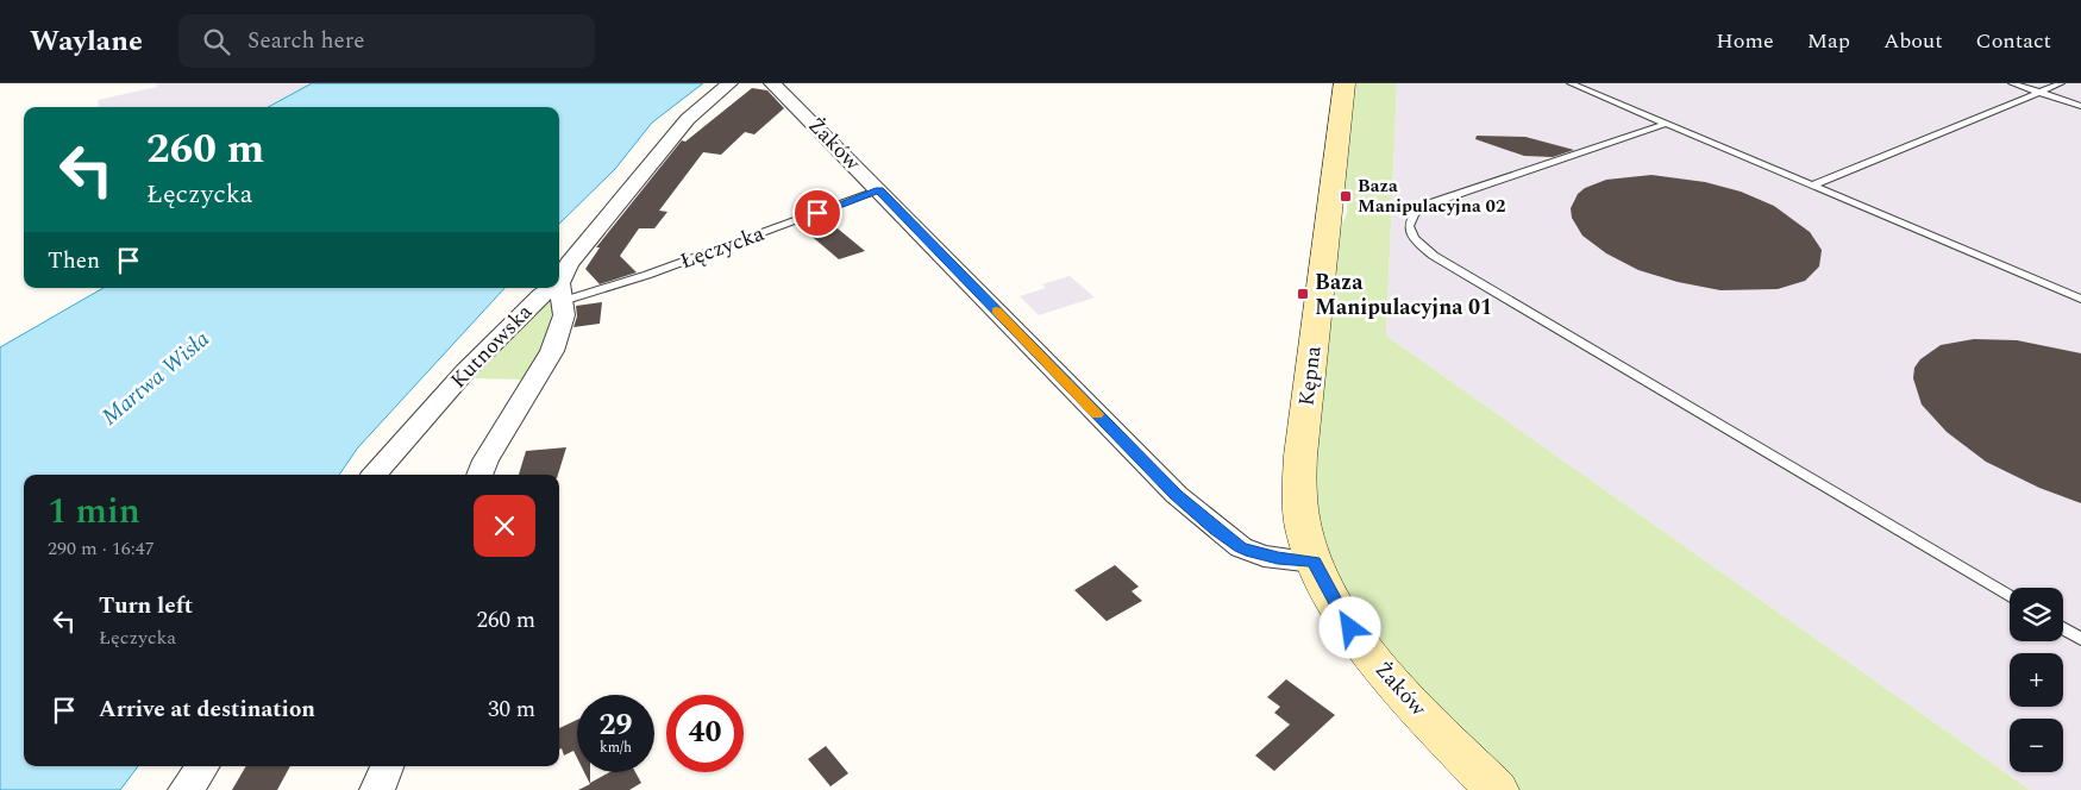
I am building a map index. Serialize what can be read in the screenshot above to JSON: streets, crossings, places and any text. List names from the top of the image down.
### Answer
{
  "streets": {
    "street": ["Żaków", "Kutnowska", "Kępna"],
    "lane": ["Łęczycka"]
  },
  "crossings": [
    ["Żaków", "Łęczycka"],
    ["Żaków", "Kępna"],
    ["Łęczycka", "Kutnowska"]
  ],
  "water": ["Martwa Wisła"],
  "places": {
    "transit": ["Baza Manipulacyjna 02", "Baza Manipulacyjna 01"]
  },
  "page": {
    "header": "Waylane",
    "search": "Search here",
    "nav": [
      "Home",
      "Map",
      "About",
      "Contact"
    ],
    "turn": ["260 m", "Łęczycka"],
    "then": "Then",
    "heading": ["1 min", "290 m · 16:47"],
    "list": [
      {
        "name": "Turn left",
        "note": "Łęczycka",
        "value": "260 m"
      },
      {
        "name": "Arrive at destination",
        "value": "30 m"
      }
    ],
    "map_buttons": ["+", "−"],
    "speed": "29 km/h",
    "limit": "40"
  }
}
